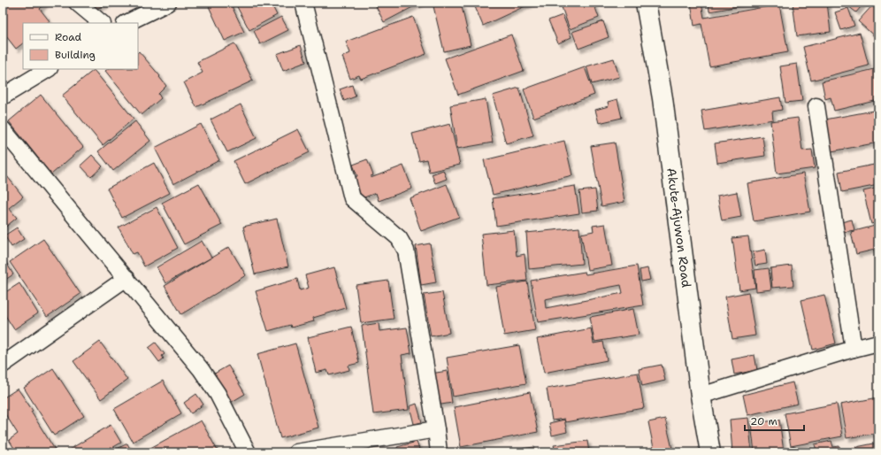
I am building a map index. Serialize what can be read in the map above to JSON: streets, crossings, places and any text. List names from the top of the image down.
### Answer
{
  "streets": {
    "main road": ["Akute-Ajuwon Road"]
  },
  "legend": ["Road", "Building"],
  "scale_bar": "20 m"
}
